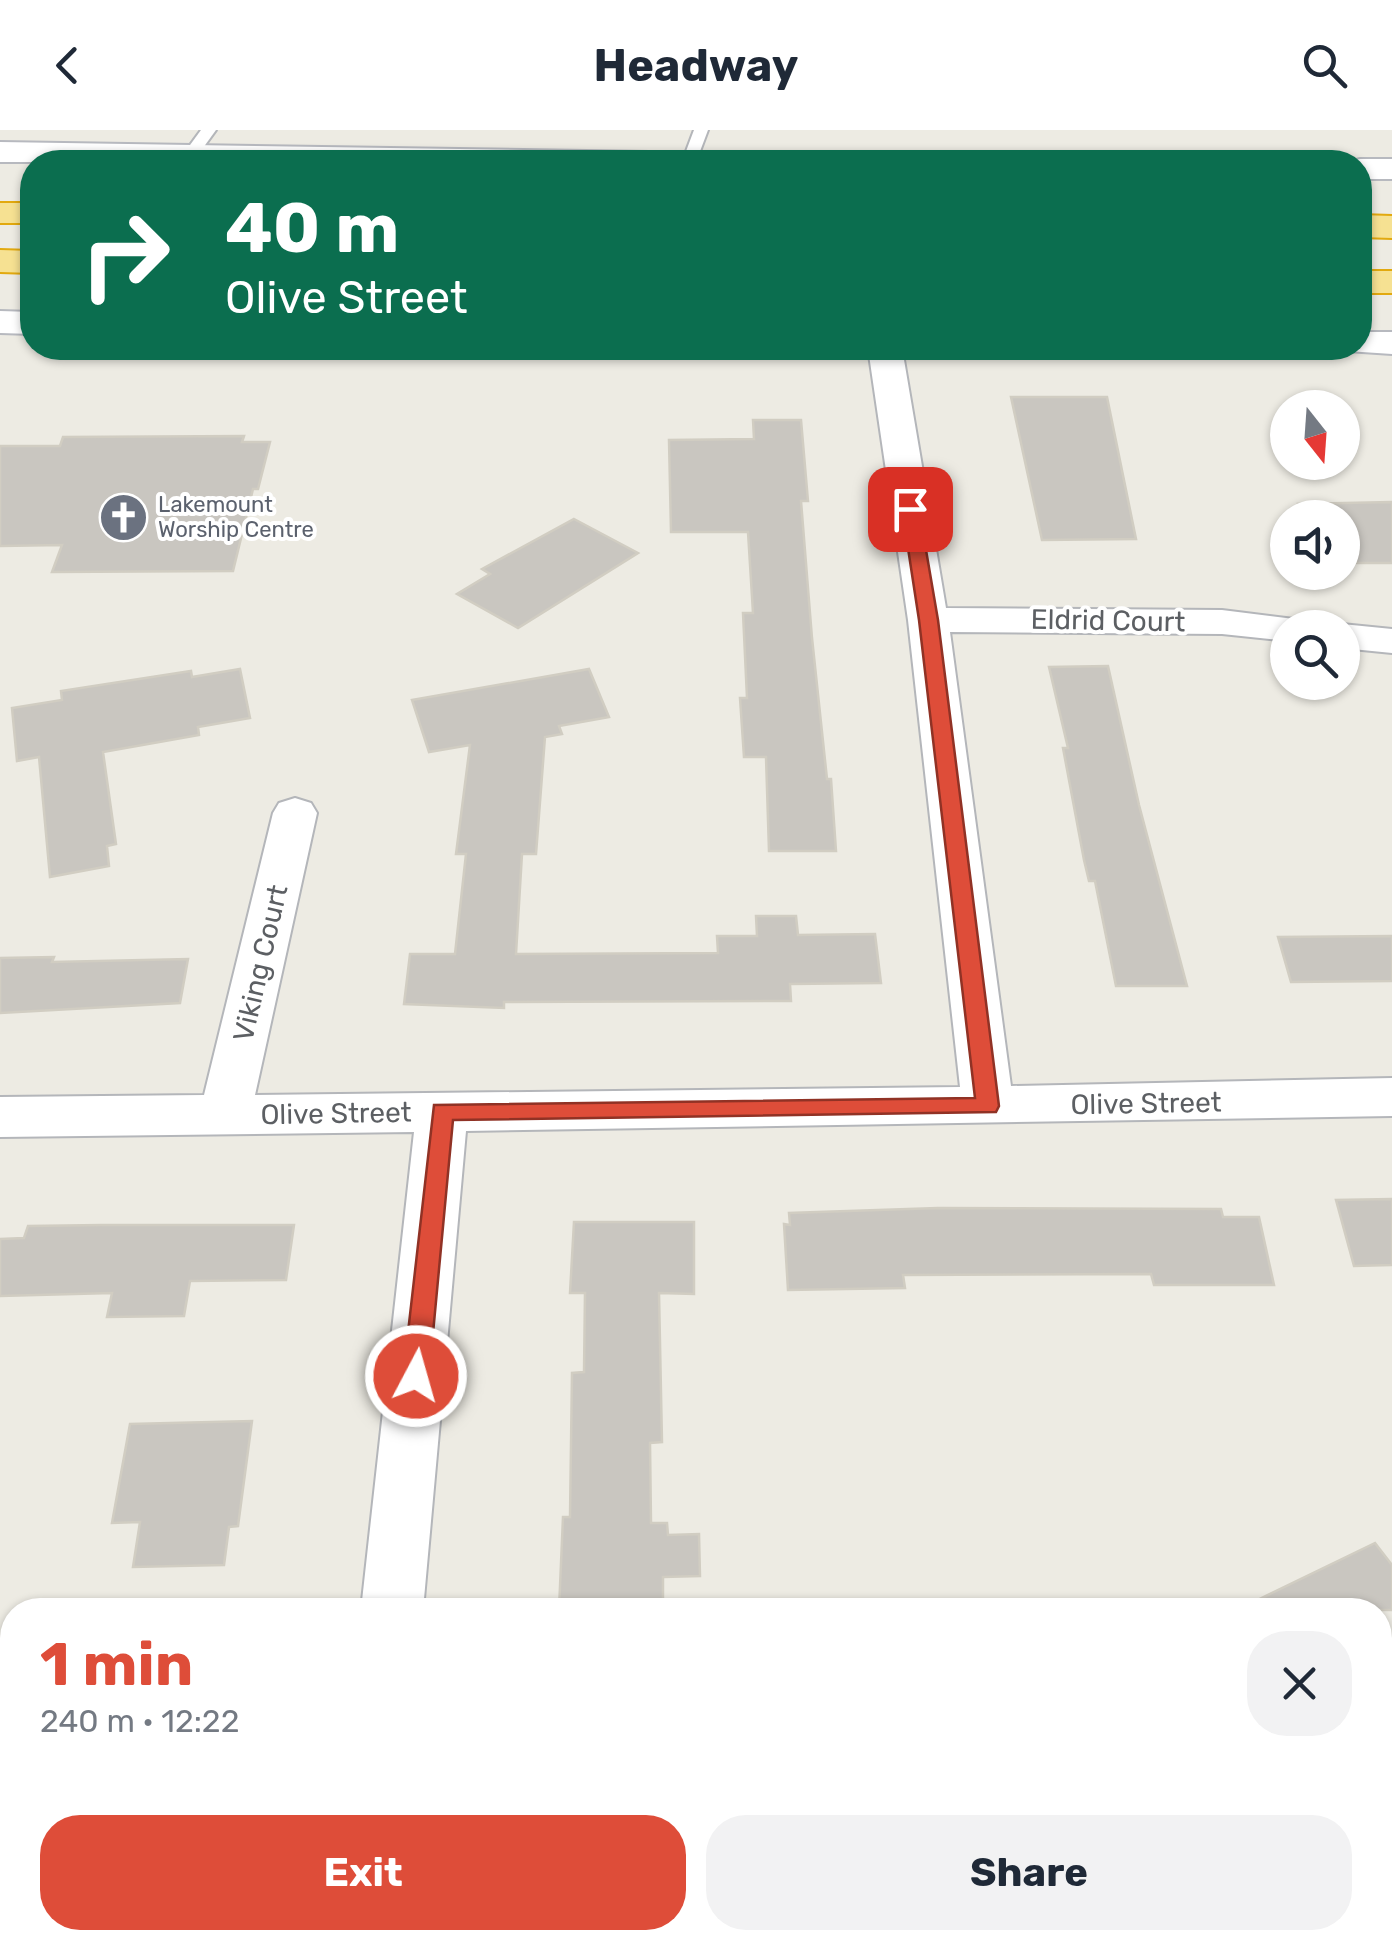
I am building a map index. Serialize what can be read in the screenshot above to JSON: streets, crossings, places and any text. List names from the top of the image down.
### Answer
{
  "streets": {
    "street": ["Eldrid Court", "Viking Court", "Olive Street"]
  },
  "crossings": [
    ["Viking Court", "Olive Street"]
  ],
  "places": {
    "church": ["Lakemount Worship Centre"]
  },
  "north": "bottom",
  "page": {
    "header": "Headway",
    "turn": ["40 m", "Olive Street"],
    "heading": ["1 min", "240 m · 12:22"],
    "buttons": ["Exit", "Share"]
  }
}
